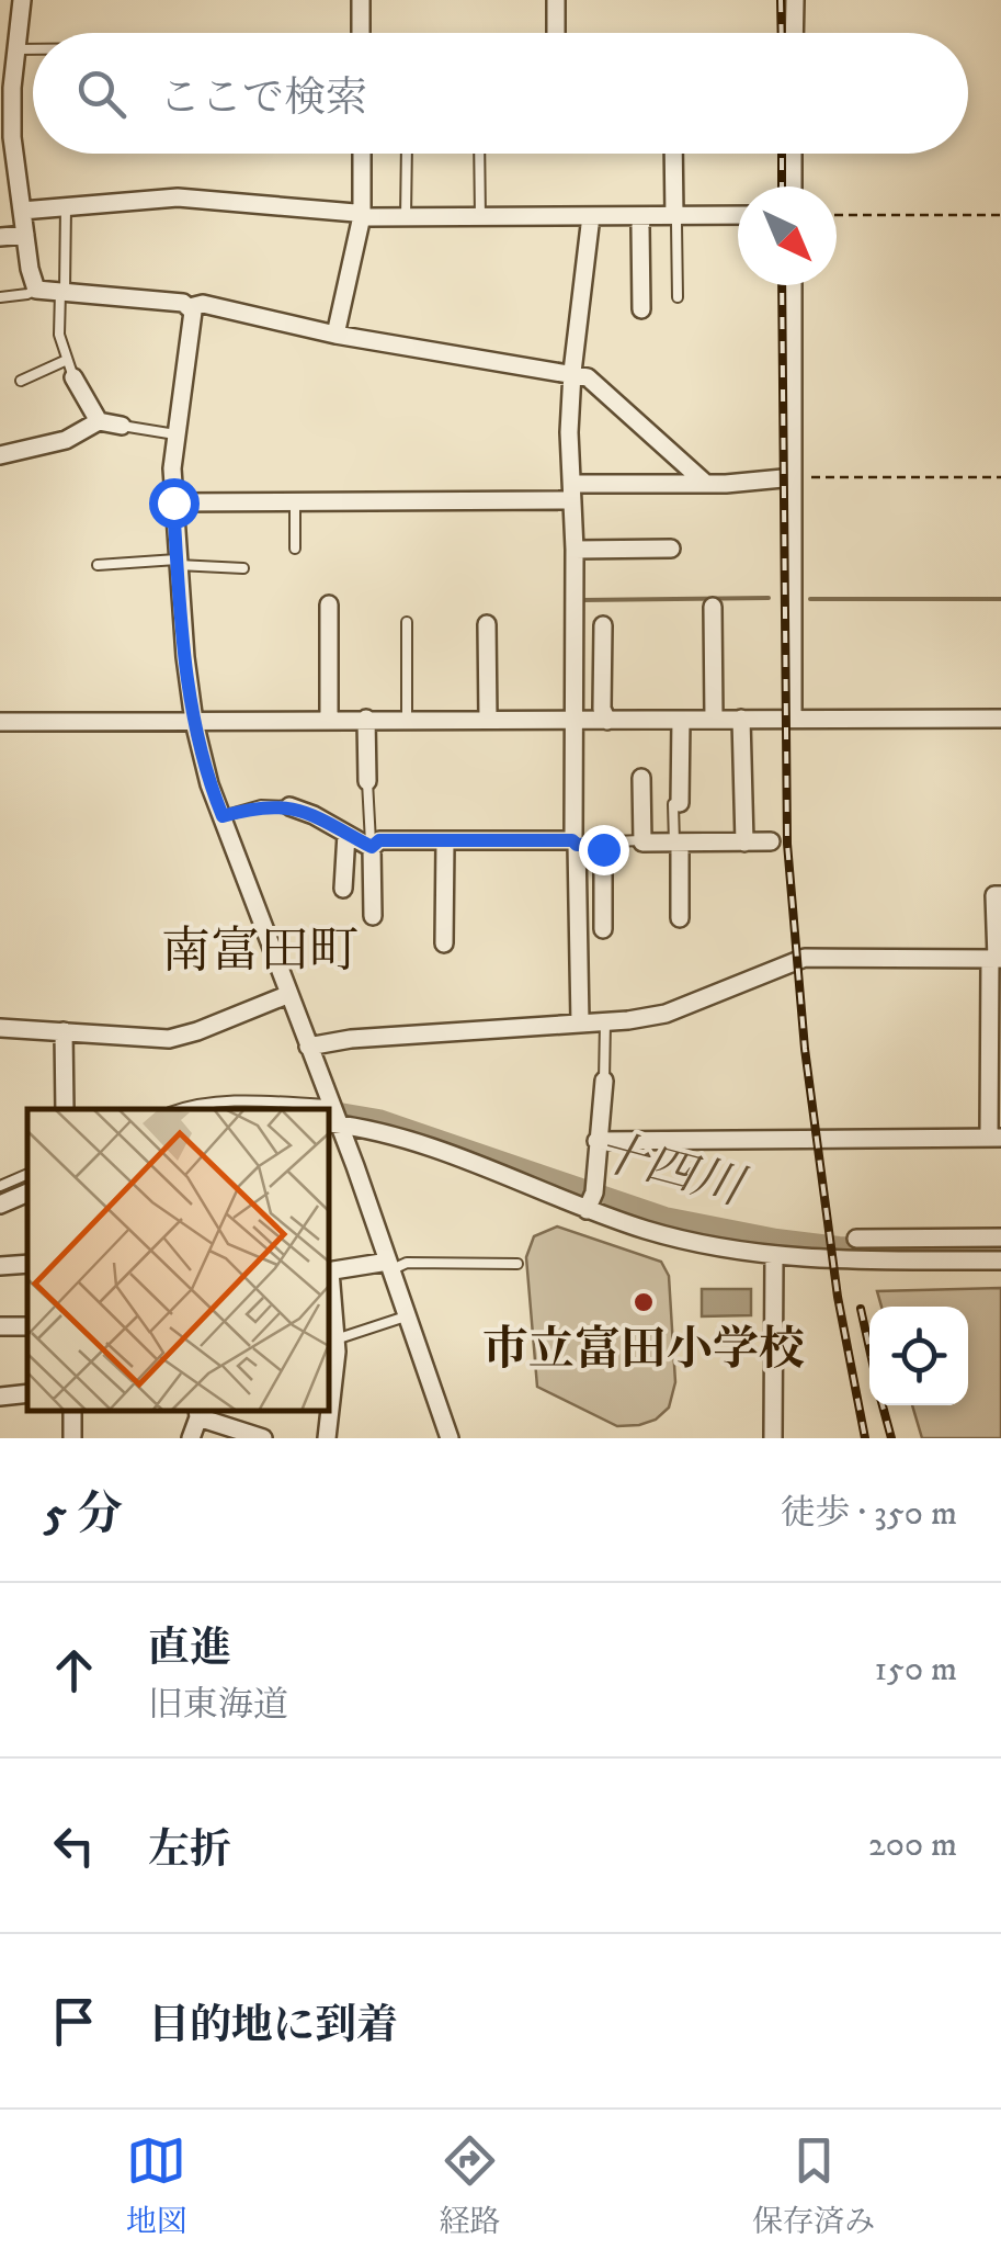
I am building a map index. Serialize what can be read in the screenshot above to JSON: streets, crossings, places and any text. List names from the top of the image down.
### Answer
{
  "districts": ["南富田町"],
  "water": ["十四川"],
  "places": ["市立富田小学校"],
  "north": "bottom right",
  "page": {
    "search": "ここで検索",
    "heading": ["5 分", "徒歩 · 350 m"],
    "list": [
      ["直進", "旧東海道", "150 m"],
      ["左折", "200 m"],
      "目的地に到着"
    ],
    "nav": ["地図", "経路", "保存済み"]
  }
}
